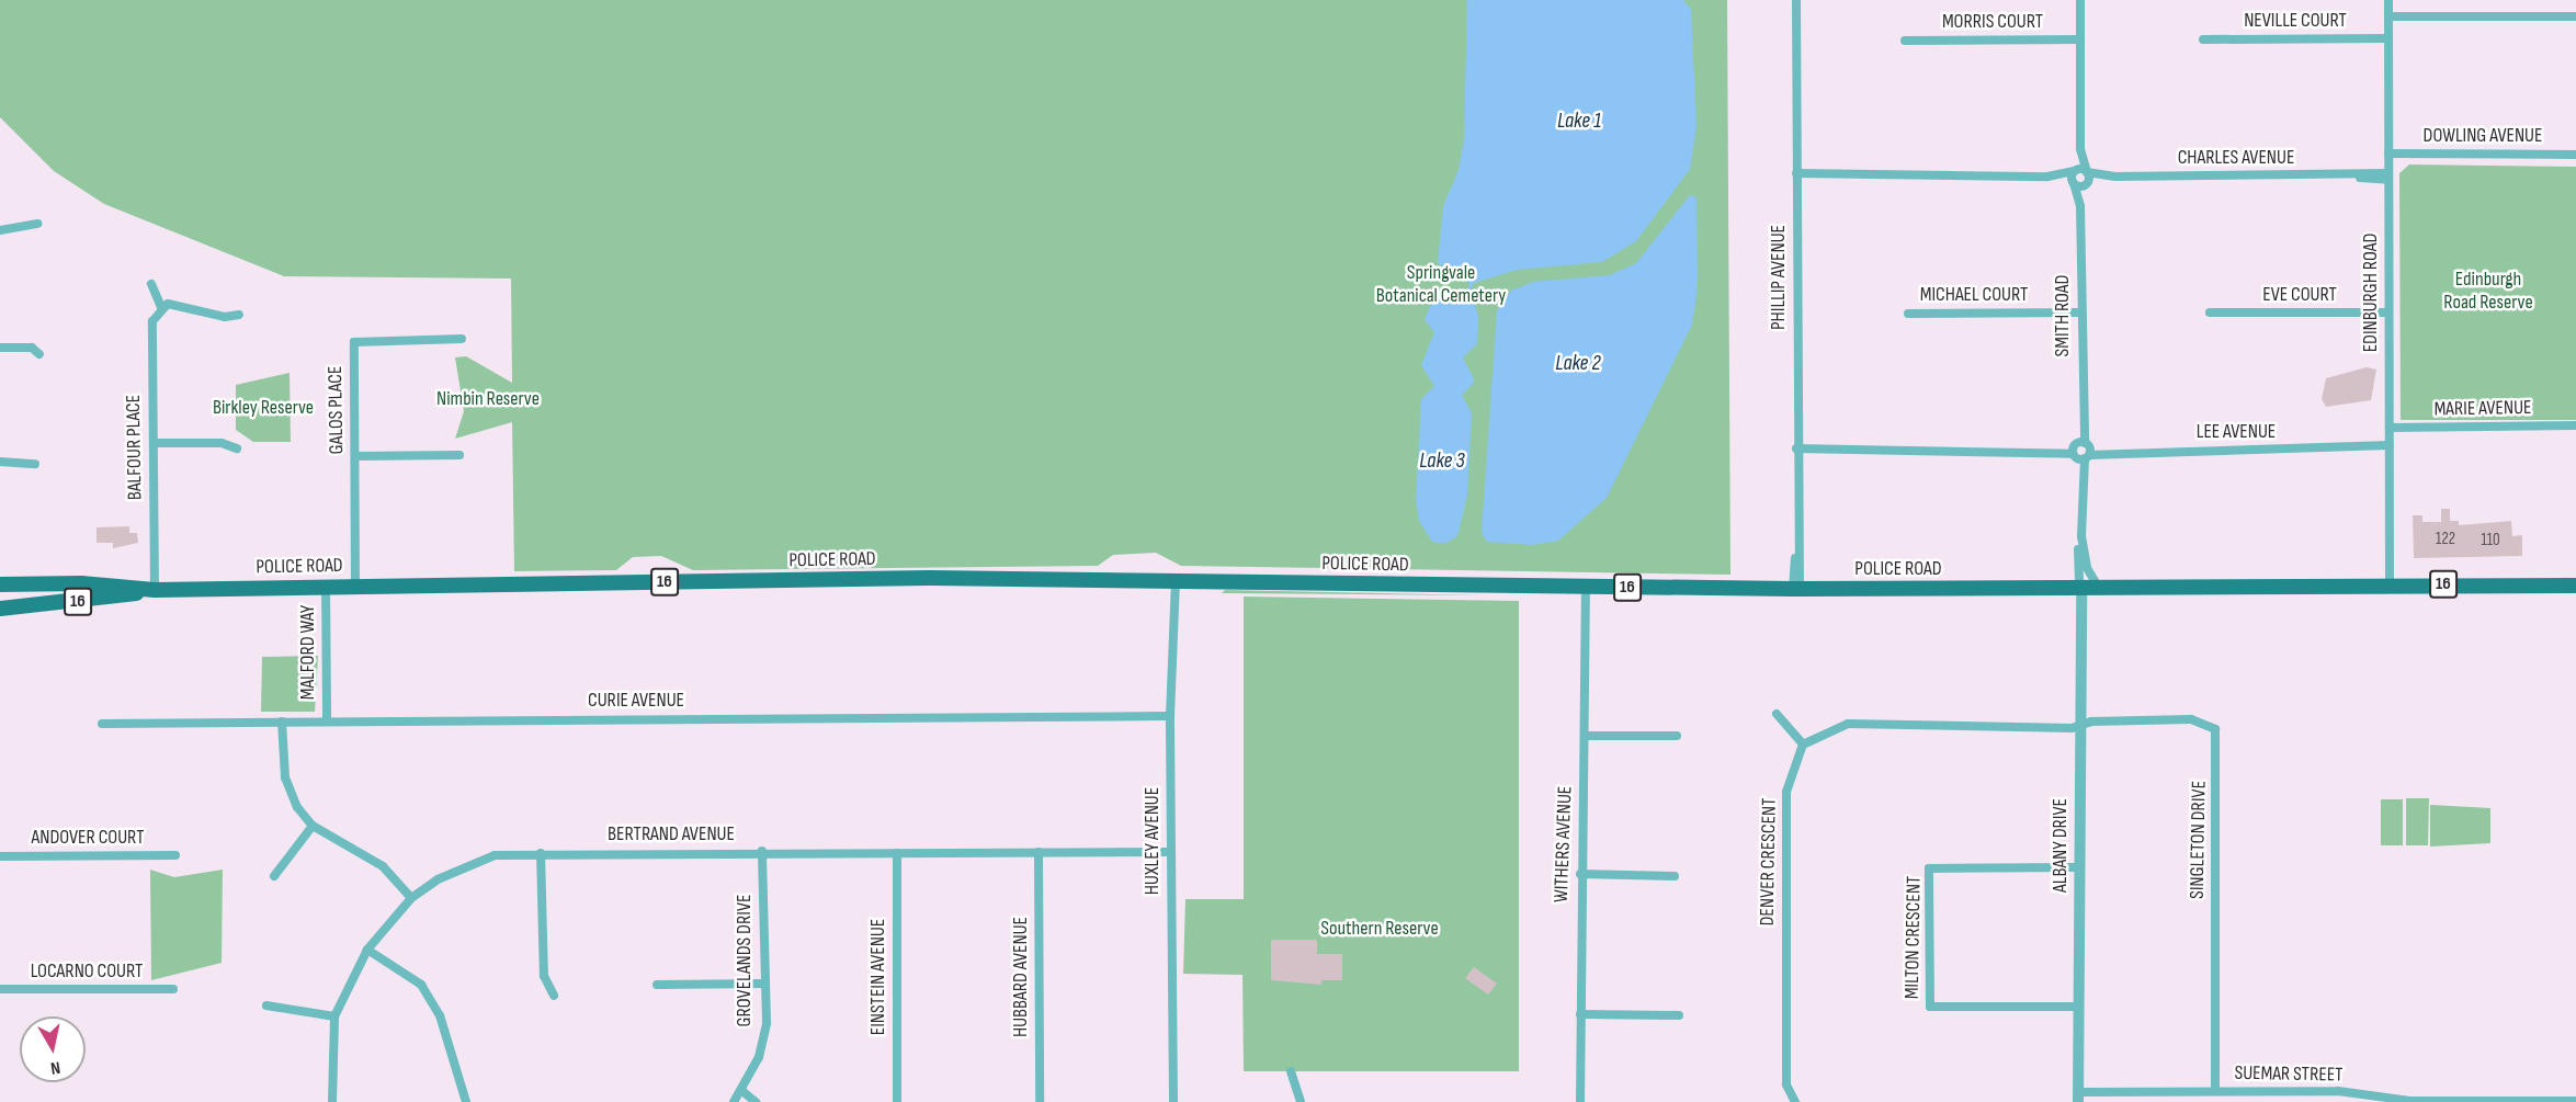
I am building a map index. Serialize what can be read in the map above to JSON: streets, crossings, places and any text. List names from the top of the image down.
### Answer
{
  "streets": {
    "main road": ["POLICE ROAD", "16"],
    "street": [
      "NEVILLE COURT",
      "MORRIS COURT",
      "DOWLING AVENUE",
      "CHARLES AVENUE",
      "PHILLIP AVENUE",
      "EDINBURGH ROAD",
      "MICHAEL COURT",
      "EVE COURT",
      "SMITH ROAD",
      "MARIE AVENUE",
      "GALOS PLACE",
      "LEE AVENUE",
      "BALFOUR PLACE",
      "MALFORD WAY",
      "CURIE AVENUE",
      "BERTRAND AVENUE",
      "ANDOVER COURT",
      "SINGLETON DRIVE",
      "HUXLEY AVENUE",
      "WITHERS AVENUE",
      "ALBANY DRIVE",
      "DENVER CRESCENT",
      "MILTON CRESCENT",
      "GROVELANDS DRIVE",
      "LOCARNO COURT",
      "EINSTEIN AVENUE",
      "HUBBARD AVENUE",
      "SUEMAR STREET"
    ]
  },
  "crossings": [
    ["NEVILLE COURT", "EDINBURGH ROAD"],
    ["DOWLING AVENUE", "EDINBURGH ROAD"],
    ["CHARLES AVENUE", "EDINBURGH ROAD"],
    ["CHARLES AVENUE", "SMITH ROAD"],
    ["PHILLIP AVENUE", "LEE AVENUE"],
    ["PHILLIP AVENUE", "POLICE ROAD"],
    ["EDINBURGH ROAD", "EVE COURT"],
    ["EDINBURGH ROAD", "MARIE AVENUE"],
    ["EDINBURGH ROAD", "LEE AVENUE"],
    ["EDINBURGH ROAD", "POLICE ROAD"],
    ["MICHAEL COURT", "SMITH ROAD"],
    ["SMITH ROAD", "LEE AVENUE"],
    ["SMITH ROAD", "POLICE ROAD"],
    ["SMITH ROAD", "ALBANY DRIVE"],
    ["GALOS PLACE", "POLICE ROAD"],
    ["BALFOUR PLACE", "POLICE ROAD"],
    ["POLICE ROAD", "MALFORD WAY"],
    ["POLICE ROAD", "HUXLEY AVENUE"],
    ["POLICE ROAD", "WITHERS AVENUE"],
    ["POLICE ROAD", "ALBANY DRIVE"],
    ["MALFORD WAY", "CURIE AVENUE"],
    ["CURIE AVENUE", "HUXLEY AVENUE"],
    ["BERTRAND AVENUE", "HUXLEY AVENUE"],
    ["BERTRAND AVENUE", "GROVELANDS DRIVE"],
    ["BERTRAND AVENUE", "EINSTEIN AVENUE"],
    ["BERTRAND AVENUE", "HUBBARD AVENUE"],
    ["SINGLETON DRIVE", "ALBANY DRIVE"],
    ["SINGLETON DRIVE", "SUEMAR STREET"],
    ["ALBANY DRIVE", "MILTON CRESCENT"],
    ["ALBANY DRIVE", "SUEMAR STREET"]
  ],
  "water": ["Lake 1", "Lake 2", "Lake 3"],
  "parks": [
    "Springvale Botanical Cemetery",
    "Edinburgh Road Reserve",
    "Nimbin Reserve",
    "Birkley Reserve",
    "Southern Reserve"
  ],
  "house_numbers": ["122", "110"],
  "north": "bottom"
}
